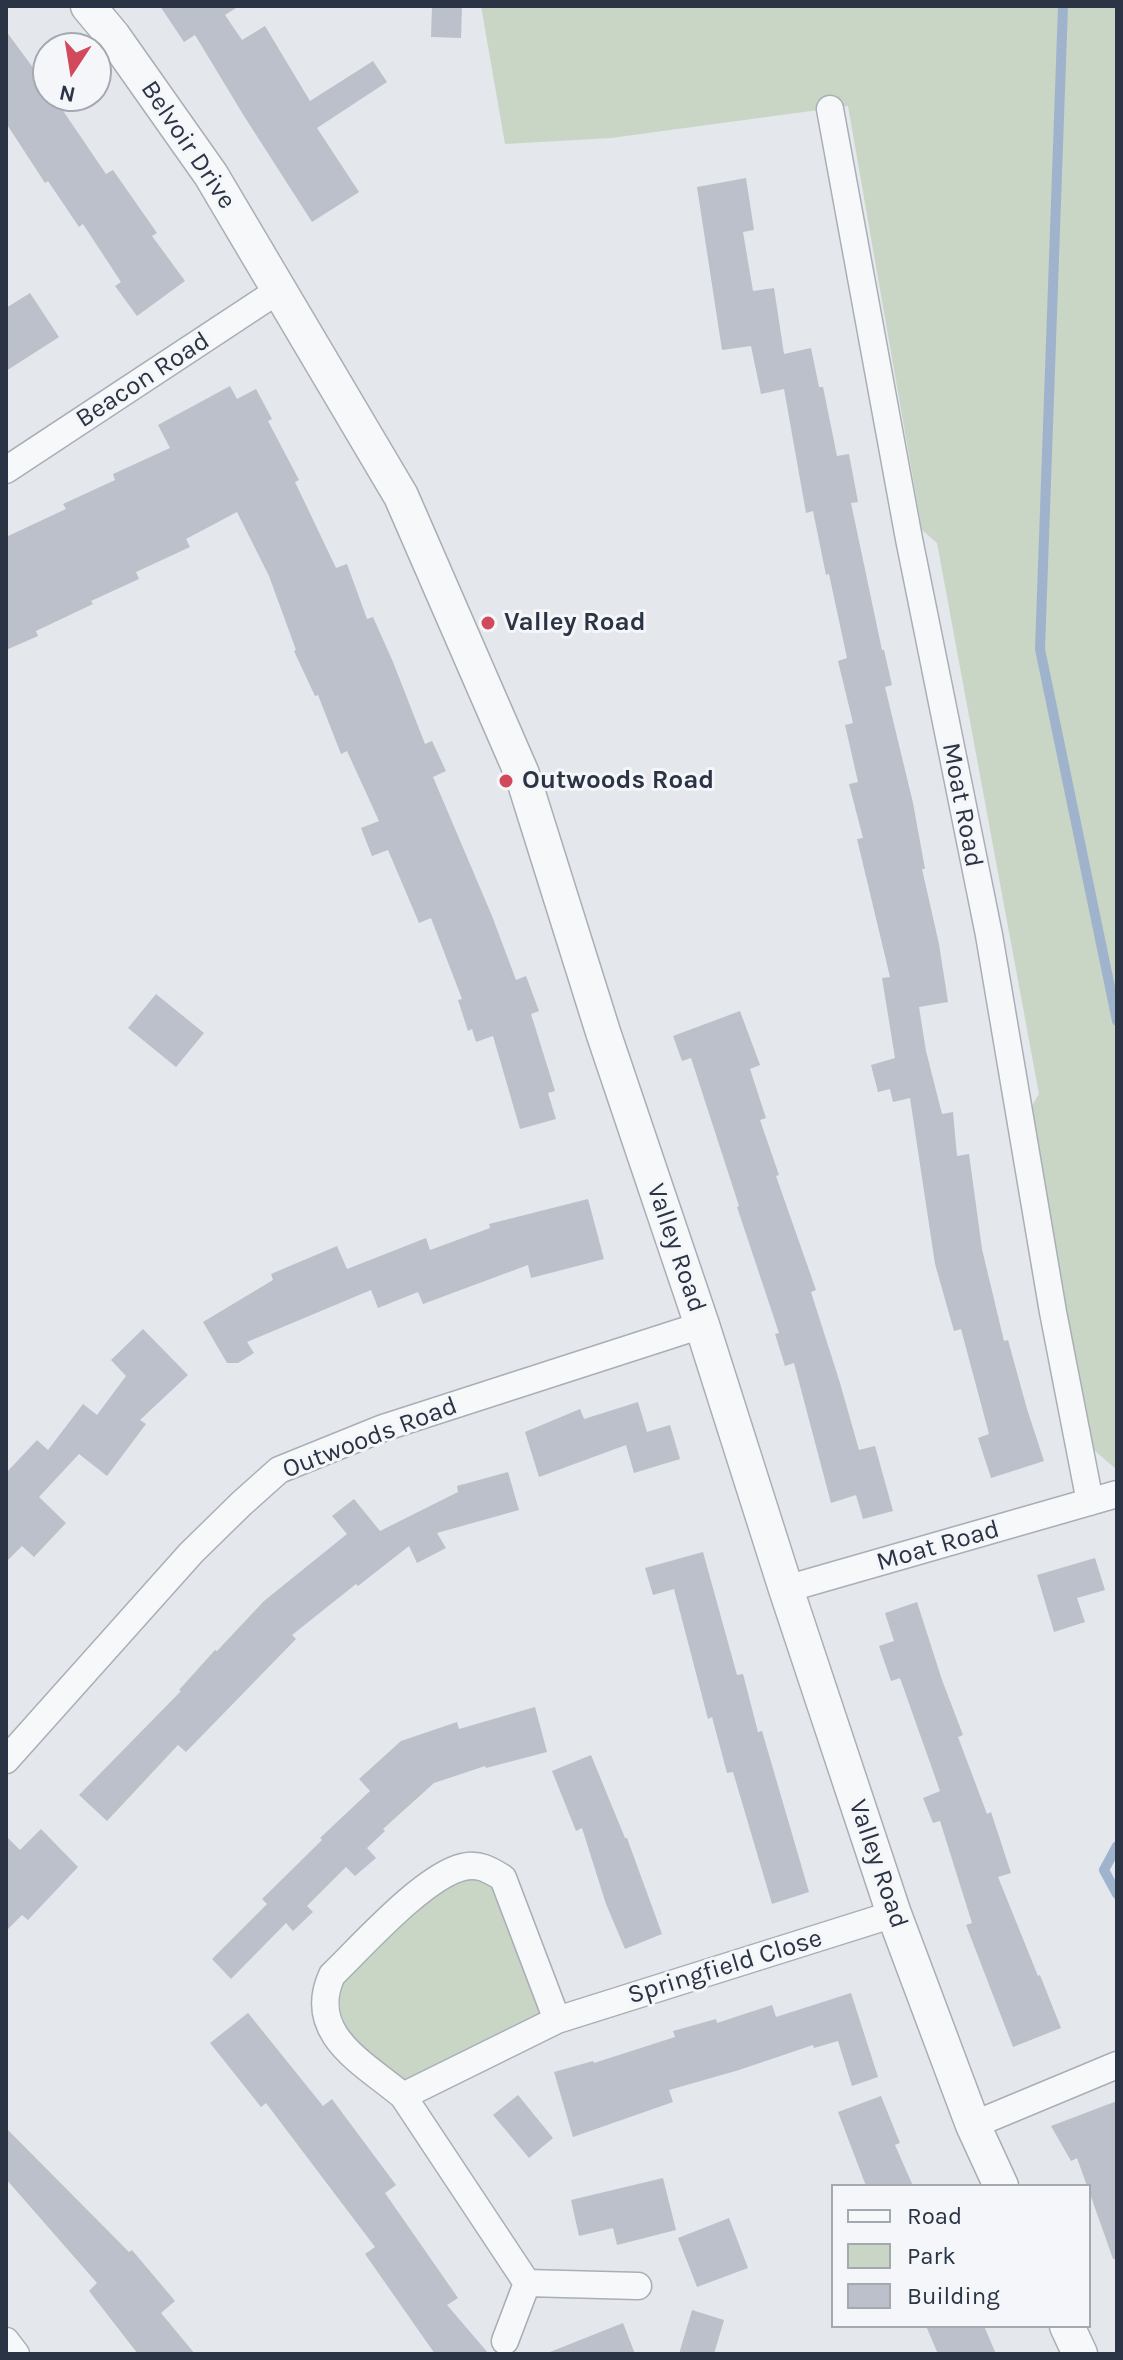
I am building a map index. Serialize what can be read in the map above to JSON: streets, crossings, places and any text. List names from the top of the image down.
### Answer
{
  "streets": {
    "street": [
      "Belvoir Drive",
      "Beacon Road",
      "Moat Road",
      "Valley Road",
      "Outwoods Road",
      "Springfield Close"
    ]
  },
  "crossings": [
    ["Belvoir Drive", "Beacon Road"],
    ["Belvoir Drive", "Valley Road"],
    ["Beacon Road", "Valley Road"],
    ["Moat Road", "Valley Road"],
    ["Valley Road", "Outwoods Road"],
    ["Valley Road", "Springfield Close"]
  ],
  "places": ["Valley Road", "Outwoods Road"],
  "legend": ["Road", "Park", "Building"],
  "north": "bottom"
}
